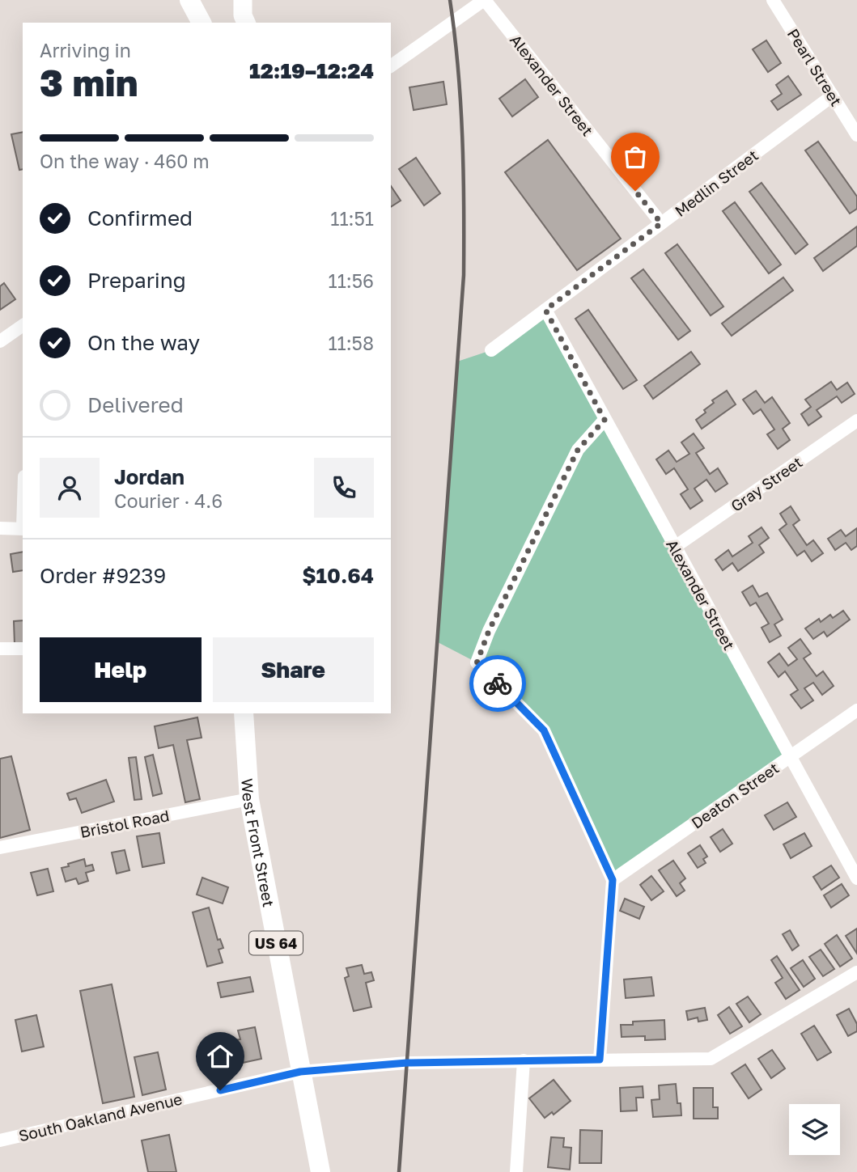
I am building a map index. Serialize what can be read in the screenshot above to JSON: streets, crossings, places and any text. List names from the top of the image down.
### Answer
{
  "streets": {
    "main road": ["West Front Street", "US 64"],
    "street": [
      "Pearl Street",
      "Alexander Street",
      "Medlin Street",
      "Gray Street",
      "Deaton Street",
      "Bristol Road",
      "South Oakland Avenue"
    ]
  },
  "crossings": [
    ["Pearl Street", "Medlin Street"],
    ["Alexander Street", "Medlin Street"],
    ["Alexander Street", "Gray Street"],
    ["Alexander Street", "Deaton Street"],
    ["Bristol Road", "West Front Street"],
    ["West Front Street", "South Oakland Avenue"]
  ],
  "page": {
    "heading": ["3 min", "Arriving in", "12:19–12:24"],
    "panel": [
      "Jordan",
      "Courier · 4.6",
      "Order #9239",
      "$10.64"
    ],
    "bar": "On the way · 460 m",
    "list": [
      ["Confirmed", "11:51"],
      ["Preparing", "11:56"],
      ["On the way", "11:58"],
      "Delivered"
    ],
    "buttons": ["Help", "Share"]
  }
}
